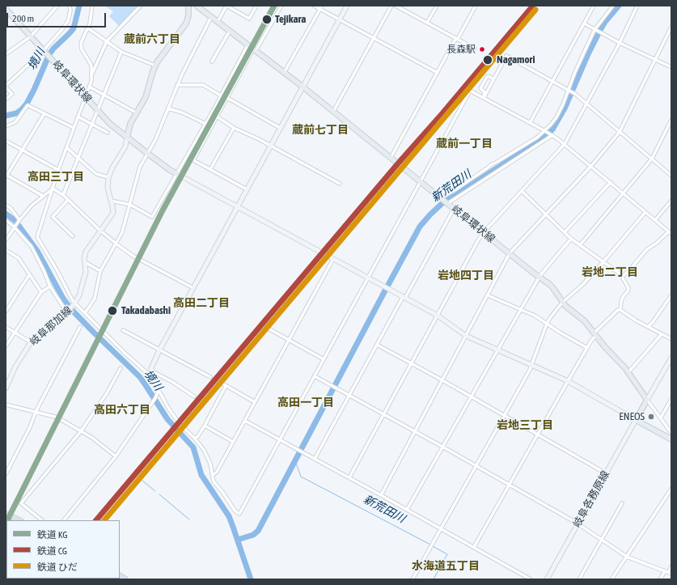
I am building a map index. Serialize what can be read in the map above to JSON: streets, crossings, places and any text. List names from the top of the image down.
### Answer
{
  "streets": {
    "main road": ["岐阜環状線"],
    "street": ["岐阜那加線", "岐阜各務原線"]
  },
  "crossings": [
    ["岐阜環状線", "岐阜那加線"]
  ],
  "districts": [
    "蔵前六丁目",
    "蔵前七丁目",
    "蔵前一丁目",
    "高田三丁目",
    "岩地二丁目",
    "岩地四丁目",
    "高田二丁目",
    "高田一丁目",
    "高田六丁目",
    "岩地三丁目",
    "水海道五丁目"
  ],
  "water": ["境川", "新荒田川"],
  "places": [
    "Tejikara",
    "長森駅",
    "Nagamori",
    "Takadabashi",
    "ENEOS"
  ],
  "lines": ["rail line KG", "rail line CG", "rail line ひだ"],
  "legend": ["鉄道 KG", "鉄道 CG", "鉄道 ひだ"],
  "scale_bar": "200 m"
}
